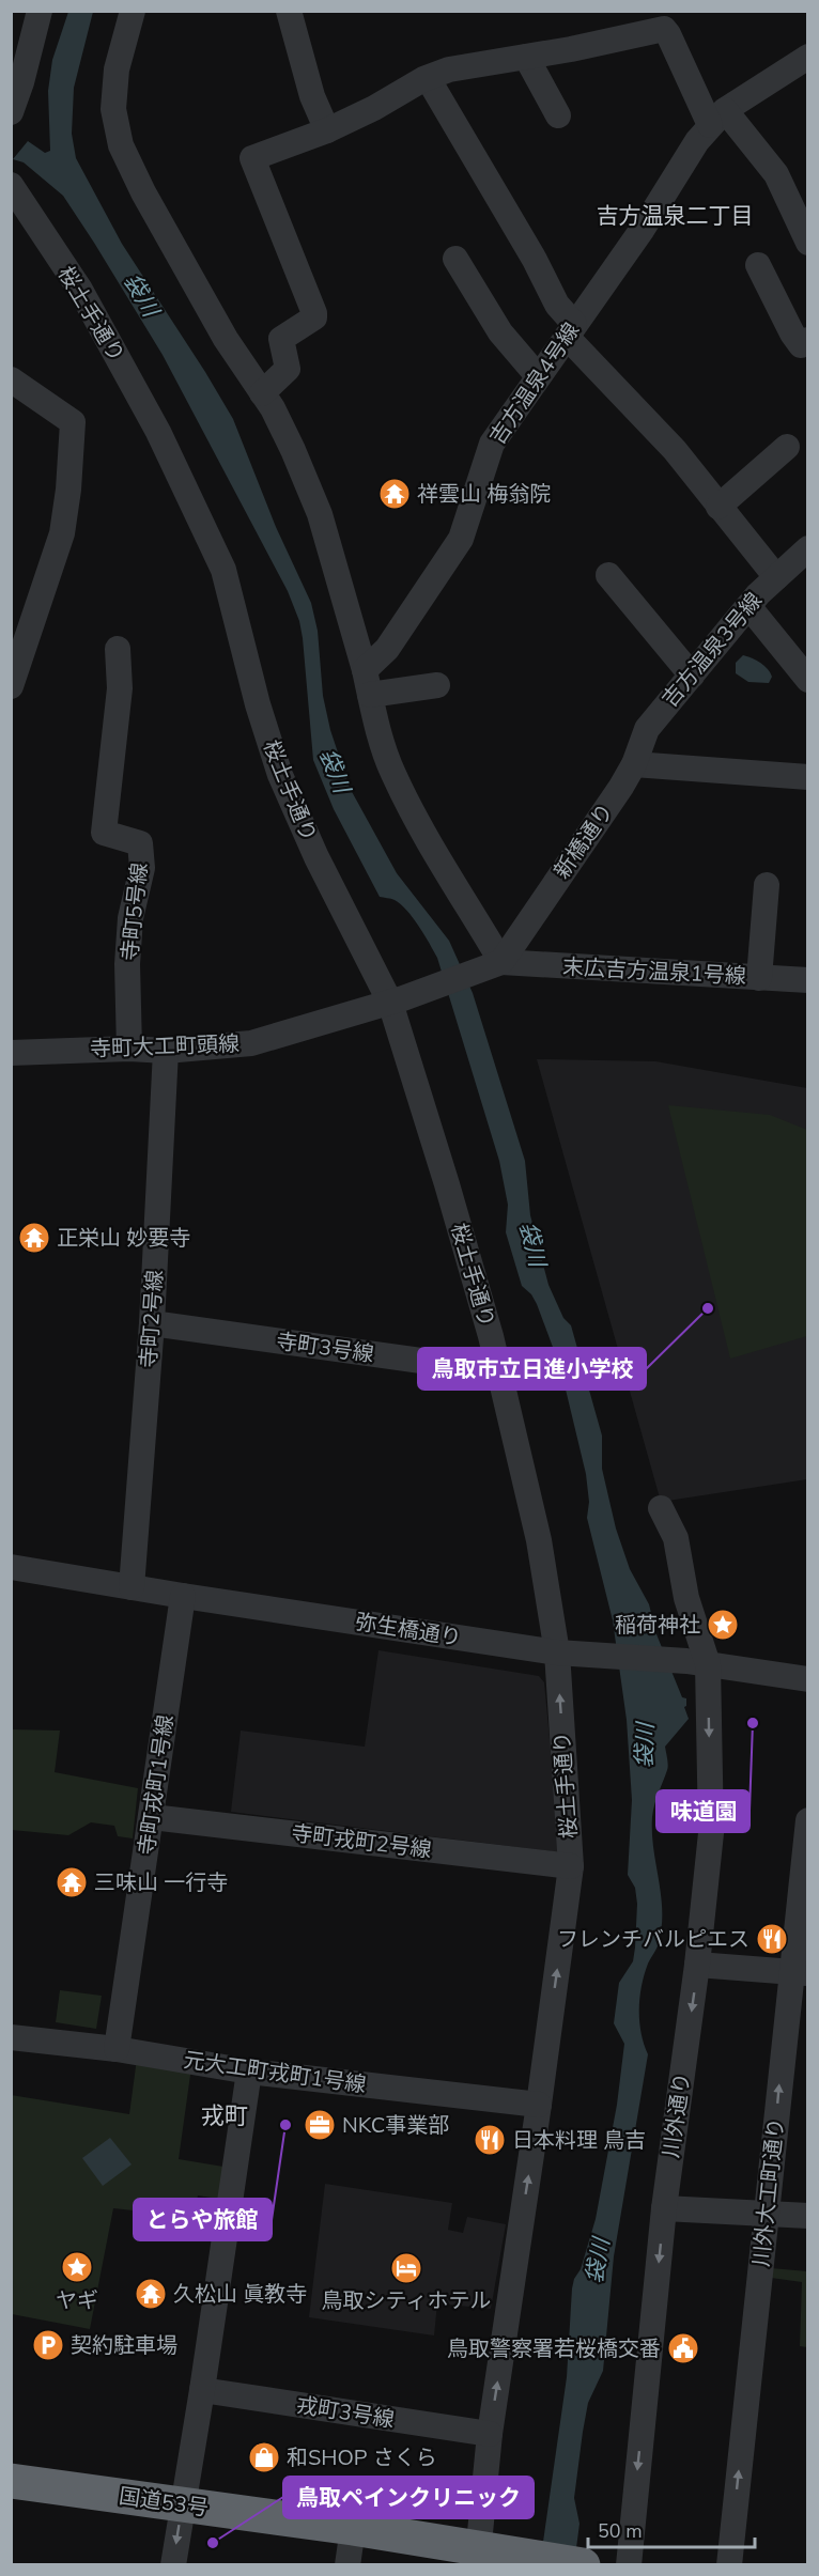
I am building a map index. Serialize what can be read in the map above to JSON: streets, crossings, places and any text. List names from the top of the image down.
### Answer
{
  "streets": {
    "highway": ["国道53号"],
    "street": [
      "桜土手通り",
      "吉方温泉4号線",
      "吉方温泉3号線",
      "新橋通り",
      "寺町5号線",
      "末広吉方温泉1号線",
      "寺町大工町頭線",
      "寺町2号線",
      "寺町3号線",
      "弥生橋通り",
      "寺町戎町1号線",
      "寺町戎町2号線",
      "元大工町戎町1号線",
      "川外通り",
      "川外大工町通り",
      "戎町3号線"
    ]
  },
  "crossings": [
    ["桜土手通り", "寺町大工町頭線"],
    ["桜土手通り", "寺町3号線"],
    ["桜土手通り", "弥生橋通り"],
    ["桜土手通り", "寺町戎町2号線"],
    ["桜土手通り", "元大工町戎町1号線"],
    ["桜土手通り", "戎町3号線"],
    ["桜土手通り", "国道53号"],
    ["吉方温泉3号線", "新橋通り"],
    ["新橋通り", "末広吉方温泉1号線"],
    ["寺町5号線", "寺町大工町頭線"],
    ["寺町大工町頭線", "寺町2号線"],
    ["寺町2号線", "寺町3号線"],
    ["寺町2号線", "弥生橋通り"],
    ["弥生橋通り", "寺町戎町1号線"],
    ["弥生橋通り", "川外通り"],
    ["寺町戎町1号線", "寺町戎町2号線"],
    ["寺町戎町1号線", "元大工町戎町1号線"]
  ],
  "one_way": ["川外通り", "川外大工町通り"],
  "districts": ["吉方温泉二丁目", "戎町"],
  "water": ["袋川"],
  "places": {
    "temple": [
      "祥雲山 梅翁院",
      "正栄山 妙要寺",
      "三味山 一行寺",
      "久松山 眞教寺"
    ],
    "other": [
      "鳥取市立日進小学校",
      "味道園",
      "とらや旅館",
      "鳥取ペインクリニック"
    ],
    "place": ["稲荷神社", "ヤギ"],
    "restaurant": ["フレンチバルピエス", "日本料理 鳥吉"],
    "office": ["NKC事業部"],
    "hotel": ["鳥取シティホテル"],
    "parking": ["契約駐車場"],
    "public building": ["鳥取警察署若桜橋交番"],
    "shop": ["和SHOP さくら"]
  },
  "scale_bar": "50 m"
}
